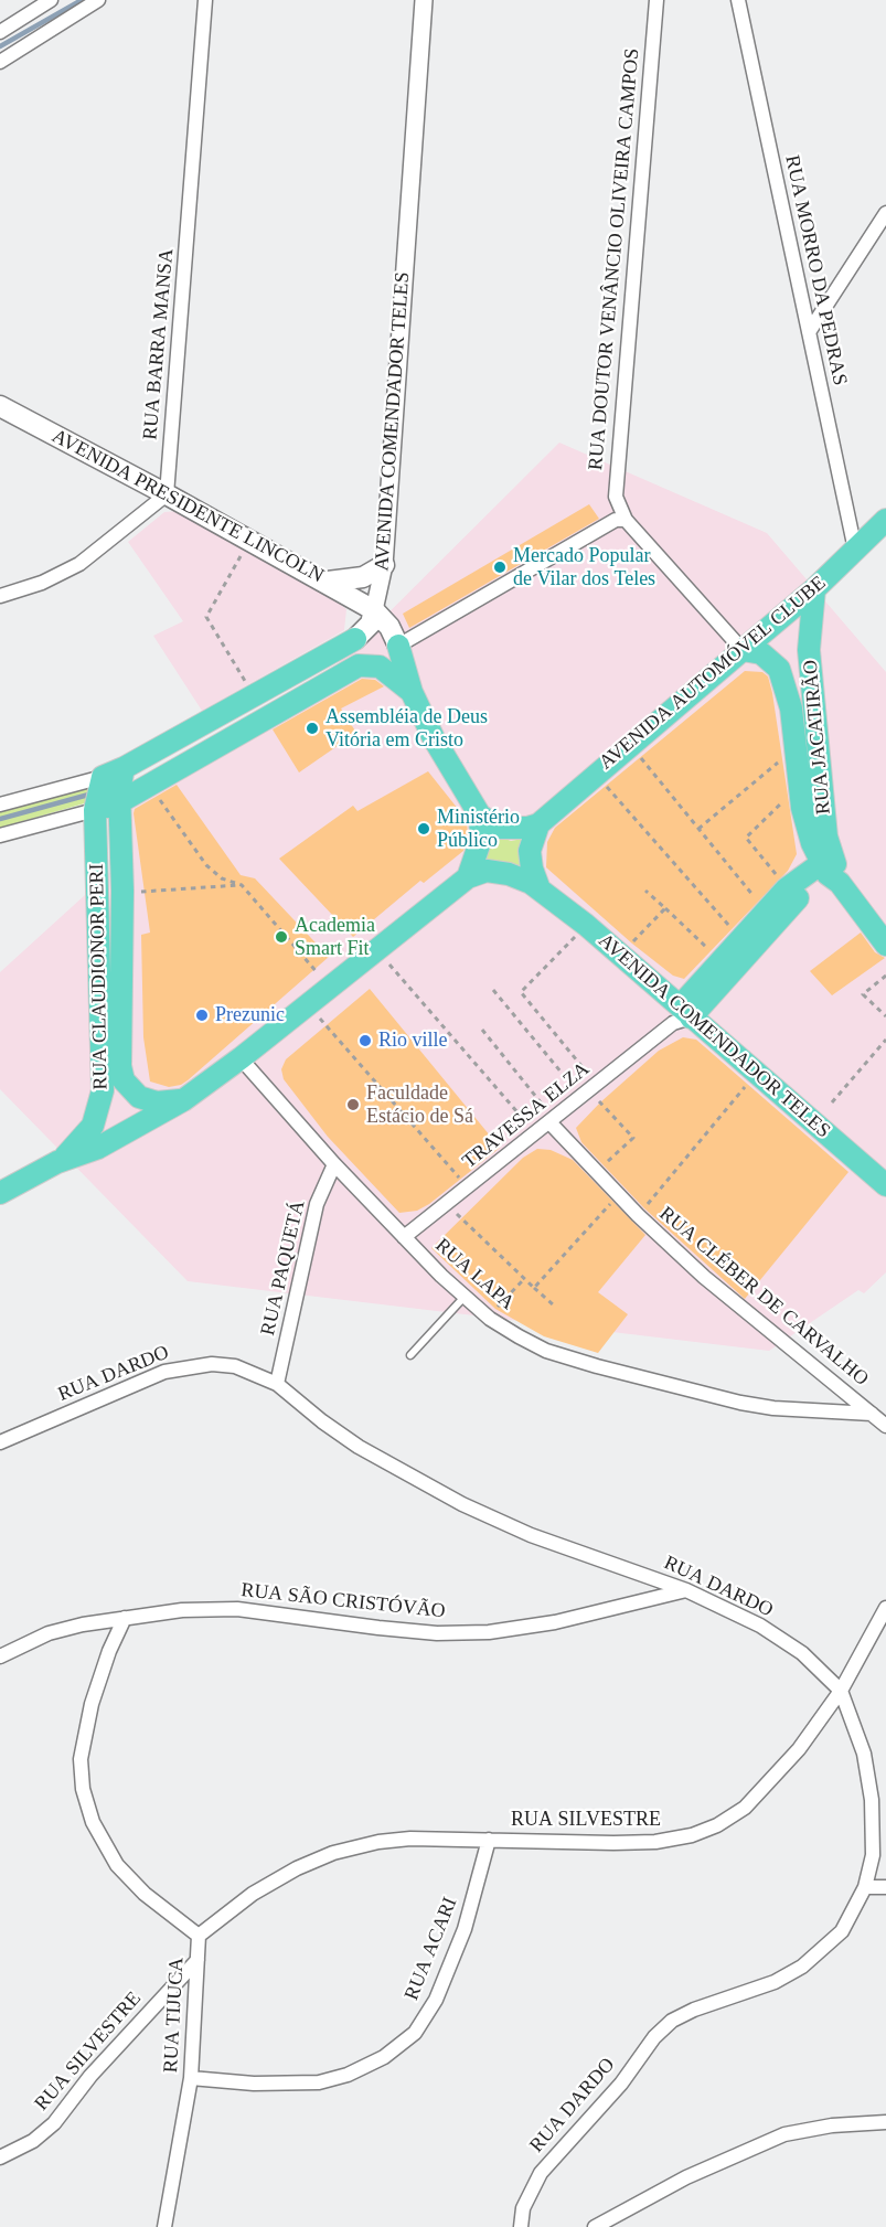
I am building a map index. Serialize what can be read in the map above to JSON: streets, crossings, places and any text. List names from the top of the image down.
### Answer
{
  "streets": {
    "main road": [
      "AVENIDA COMENDADOR TELES",
      "AVENIDA PRESIDENTE LINCOLN",
      "AVENIDA AUTOMÓVEL CLUBE",
      "RUA JACATIRÃO",
      "RUA CLAUDIONOR PERI"
    ],
    "street": [
      "RUA DOUTOR VENÂNCIO OLIVEIRA CAMPOS",
      "RUA MORRO DA PEDRAS",
      "RUA BARRA MANSA",
      "TRAVESSA ELZA",
      "RUA PAQUETÁ",
      "RUA LAPA",
      "RUA CLÉBER DE CARVALHO",
      "RUA DARDO",
      "RUA SÃO CRISTÓVÃO",
      "RUA SILVESTRE",
      "RUA ACARI",
      "RUA TIJUCA"
    ]
  },
  "crossings": [
    ["RUA MORRO DA PEDRAS", "AVENIDA AUTOMÓVEL CLUBE"],
    ["RUA BARRA MANSA", "AVENIDA PRESIDENTE LINCOLN"],
    ["AVENIDA COMENDADOR TELES", "AVENIDA PRESIDENTE LINCOLN"],
    ["AVENIDA COMENDADOR TELES", "TRAVESSA ELZA"],
    ["AVENIDA AUTOMÓVEL CLUBE", "RUA JACATIRÃO"],
    ["TRAVESSA ELZA", "RUA LAPA"],
    ["TRAVESSA ELZA", "RUA CLÉBER DE CARVALHO"],
    ["RUA PAQUETÁ", "RUA LAPA"],
    ["RUA PAQUETÁ", "RUA DARDO"],
    ["RUA LAPA", "RUA CLÉBER DE CARVALHO"],
    ["RUA DARDO", "RUA SÃO CRISTÓVÃO"],
    ["RUA DARDO", "RUA SILVESTRE"],
    ["RUA SÃO CRISTÓVÃO", "RUA TIJUCA"],
    ["RUA SILVESTRE", "RUA ACARI"],
    ["RUA SILVESTRE", "RUA TIJUCA"],
    ["RUA ACARI", "RUA TIJUCA"]
  ],
  "places": [
    "Mercado Popular de Vilar dos Teles",
    "Assembléia de Deus Vitória em Cristo",
    "Ministério Público",
    "Academia Smart Fit",
    "Prezunic",
    "Rio ville",
    "Faculdade Estácio de Sá"
  ]
}
